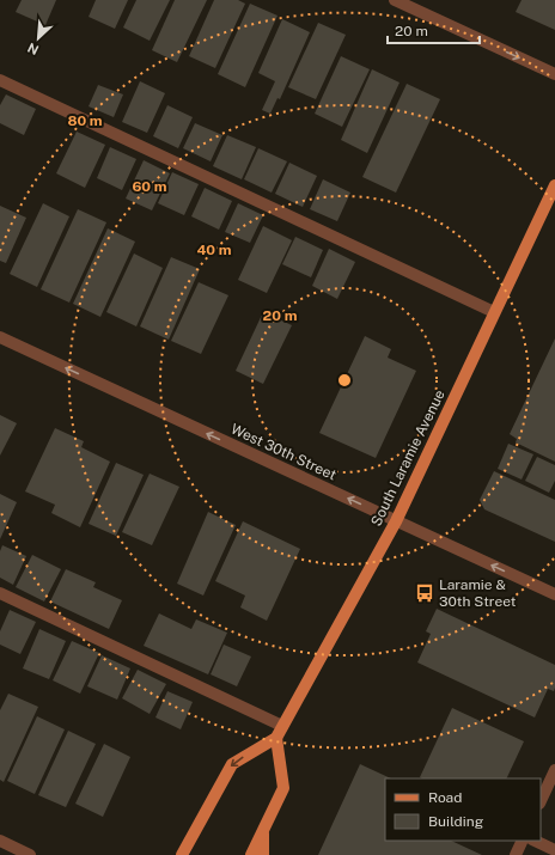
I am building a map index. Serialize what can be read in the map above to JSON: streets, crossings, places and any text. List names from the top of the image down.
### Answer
{
  "streets": {
    "main road": ["South Laramie Avenue"],
    "street": ["West 30th Street"]
  },
  "crossings": [
    ["West 30th Street", "South Laramie Avenue"]
  ],
  "one_way": ["West 30th Street"],
  "places": {
    "bus stop": ["Laramie & 30th Street"]
  },
  "legend": ["Road", "Building"],
  "scale_bar": "20 m",
  "north": "bottom left",
  "rings": [
    "80 m",
    "60 m",
    "40 m",
    "20 m"
  ]
}
